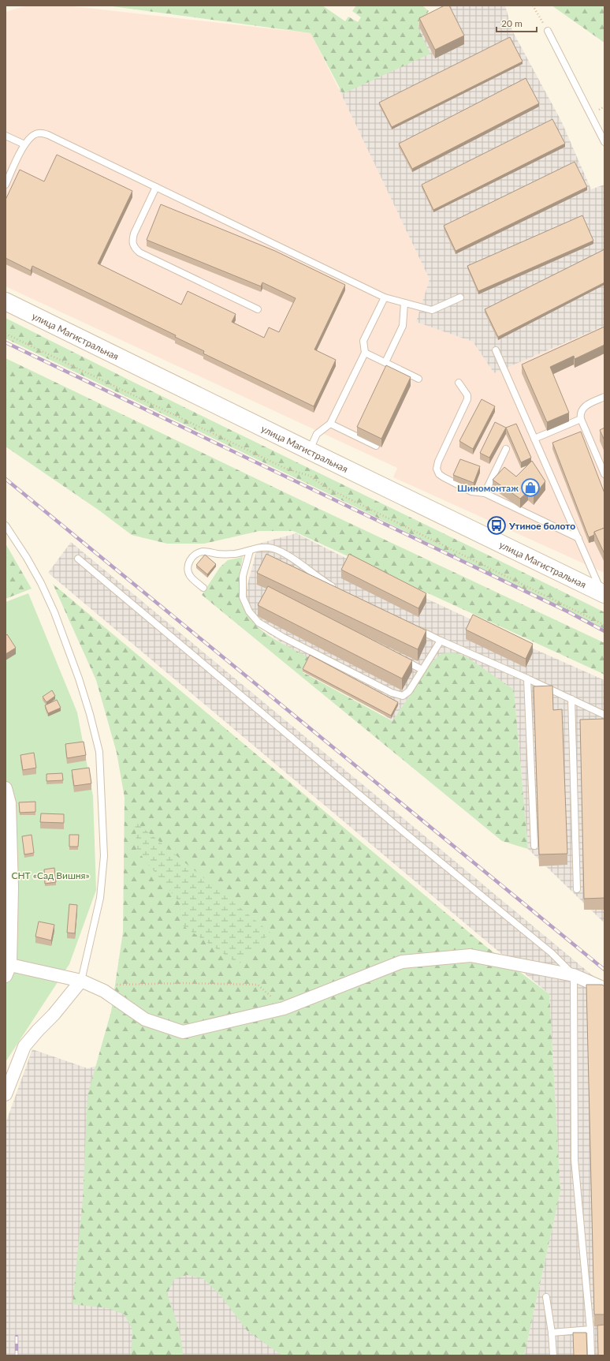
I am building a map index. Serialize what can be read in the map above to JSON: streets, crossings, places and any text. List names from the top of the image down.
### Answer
{
  "streets": {
    "main road": ["улица Магистральная"]
  },
  "parks": ["СНТ «Сад Вишня»"],
  "places": {
    "shop": ["Шиномонтаж"],
    "bus stop": ["Утиное болото"]
  },
  "scale_bar": "20 m"
}
